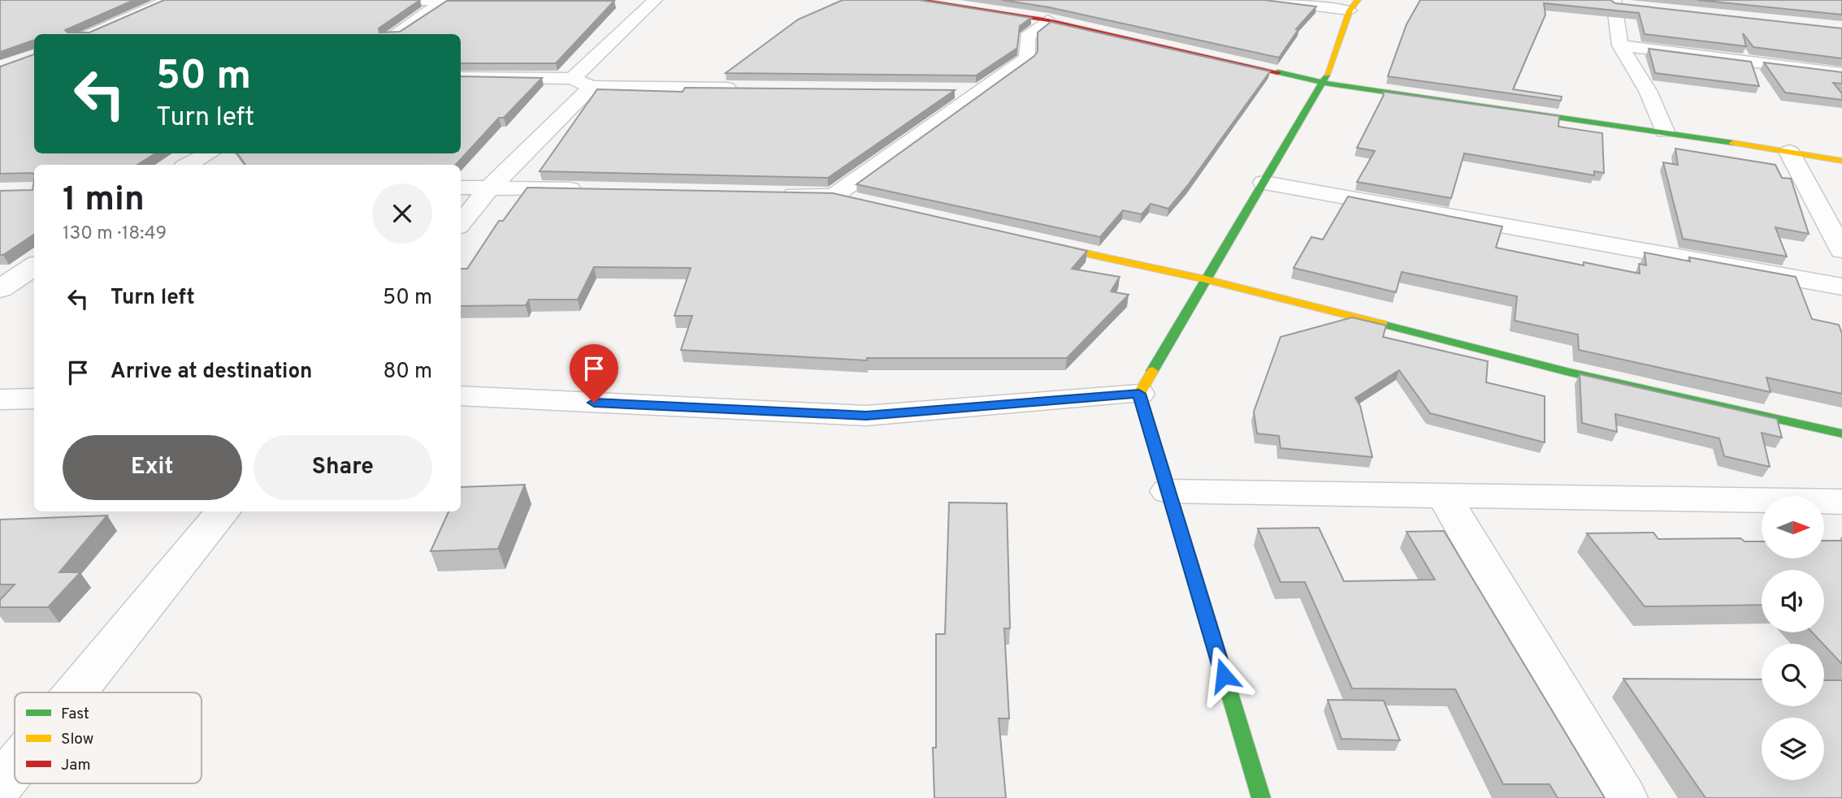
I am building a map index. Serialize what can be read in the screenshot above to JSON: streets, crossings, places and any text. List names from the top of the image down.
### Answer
{
  "legend": ["Fast", "Slow", "Jam"],
  "north": "right",
  "page": {
    "turn": ["50 m", "Turn left"],
    "heading": ["1 min", "130 m · 18:49"],
    "list": [
      {
        "name": "Turn left",
        "value": "50 m"
      },
      {
        "name": "Arrive at destination",
        "value": "80 m"
      }
    ],
    "buttons": ["Exit", "Share"]
  }
}
